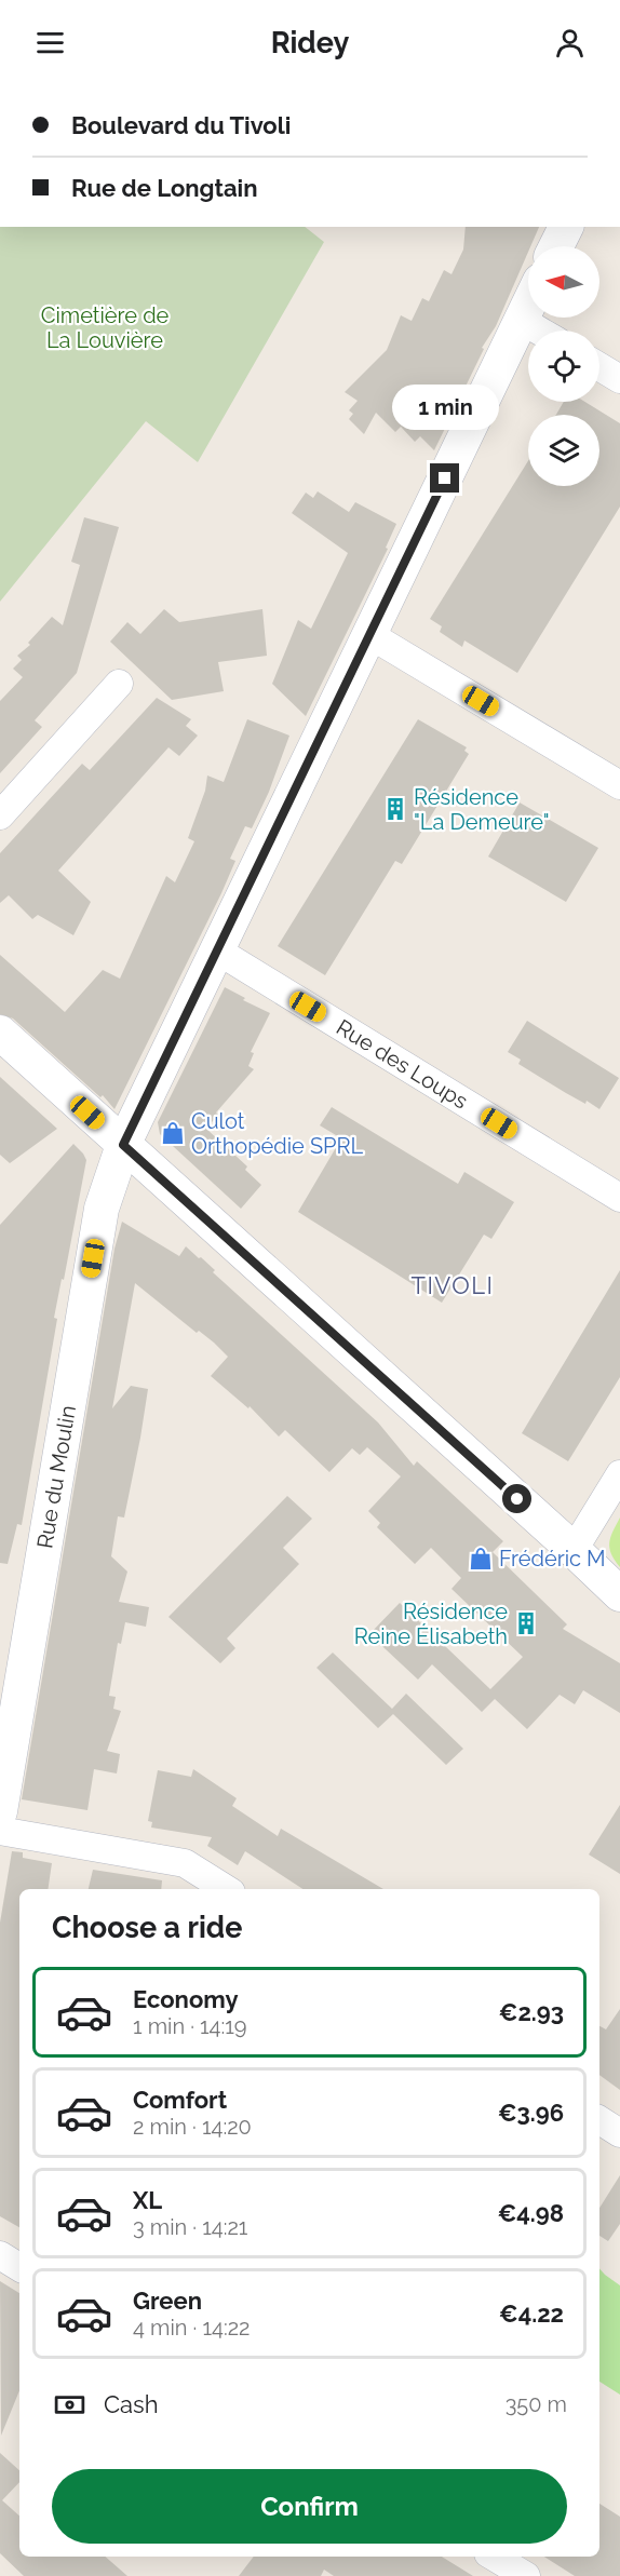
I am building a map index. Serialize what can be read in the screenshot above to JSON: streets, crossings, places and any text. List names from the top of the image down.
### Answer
{
  "streets": {
    "street": ["Rue des Loups", "Rue du Moulin"]
  },
  "crossings": [
    ["Rue des Loups", "Rue du Moulin"]
  ],
  "districts": ["TIVOLI"],
  "parks": ["Cimetière de La Louvière"],
  "places": {
    "building": ["Résidence \"La Demeure\"", "Résidence Reine Élisabeth"],
    "shop": ["Culot Orthopédie SPRL", "Frédéric M"]
  },
  "north": "left",
  "page": {
    "header": "Ridey",
    "banner": ["Boulevard du Tivoli", "Rue de Longtain"],
    "bubble": "1 min",
    "heading": "Choose a ride",
    "list": [
      {
        "name": "Economy",
        "note": "1 min · 14:19",
        "value": "€2.93"
      },
      {
        "name": "Comfort",
        "note": "2 min · 14:20",
        "value": "€3.96"
      },
      {
        "name": "XL",
        "note": "3 min · 14:21",
        "value": "€4.98"
      },
      {
        "name": "Green",
        "note": "4 min · 14:22",
        "value": "€4.22"
      }
    ],
    "pay": ["Cash", "350 m"],
    "buttons": "Confirm"
  }
}
